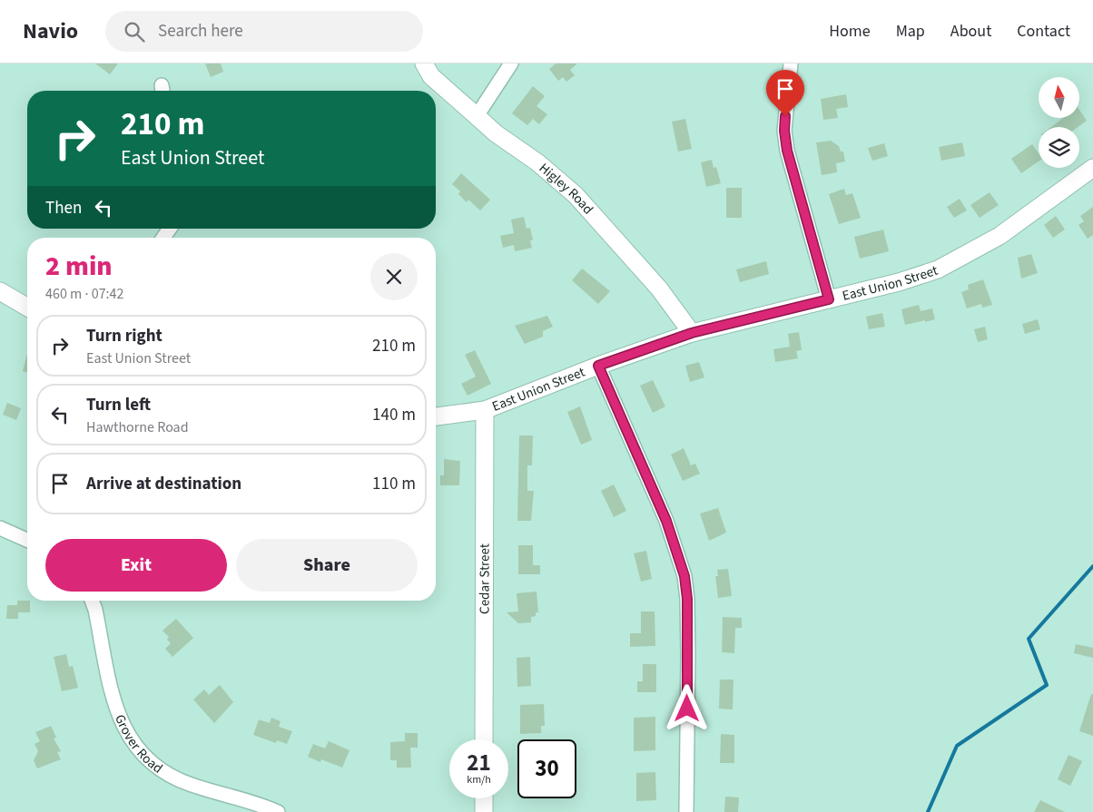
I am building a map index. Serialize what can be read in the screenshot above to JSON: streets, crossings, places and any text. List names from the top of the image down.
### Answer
{
  "streets": {
    "street": [
      "Higley Road",
      "East Union Street",
      "Cedar Street",
      "Grover Road"
    ]
  },
  "crossings": [
    ["Higley Road", "East Union Street"],
    ["East Union Street", "Cedar Street"]
  ],
  "north": "top",
  "page": {
    "header": "Navio",
    "search": "Search here",
    "nav": [
      "Home",
      "Map",
      "About",
      "Contact"
    ],
    "turn": ["210 m", "East Union Street"],
    "then": "Then",
    "heading": ["2 min", "460 m · 07:42"],
    "list": [
      {
        "name": "Turn right",
        "note": "East Union Street",
        "value": "210 m"
      },
      {
        "name": "Turn left",
        "note": "Hawthorne Road",
        "value": "140 m"
      },
      {
        "name": "Arrive at destination",
        "value": "110 m"
      }
    ],
    "buttons": ["Exit", "Share"],
    "speed": "21 km/h",
    "limit": "30"
  }
}
